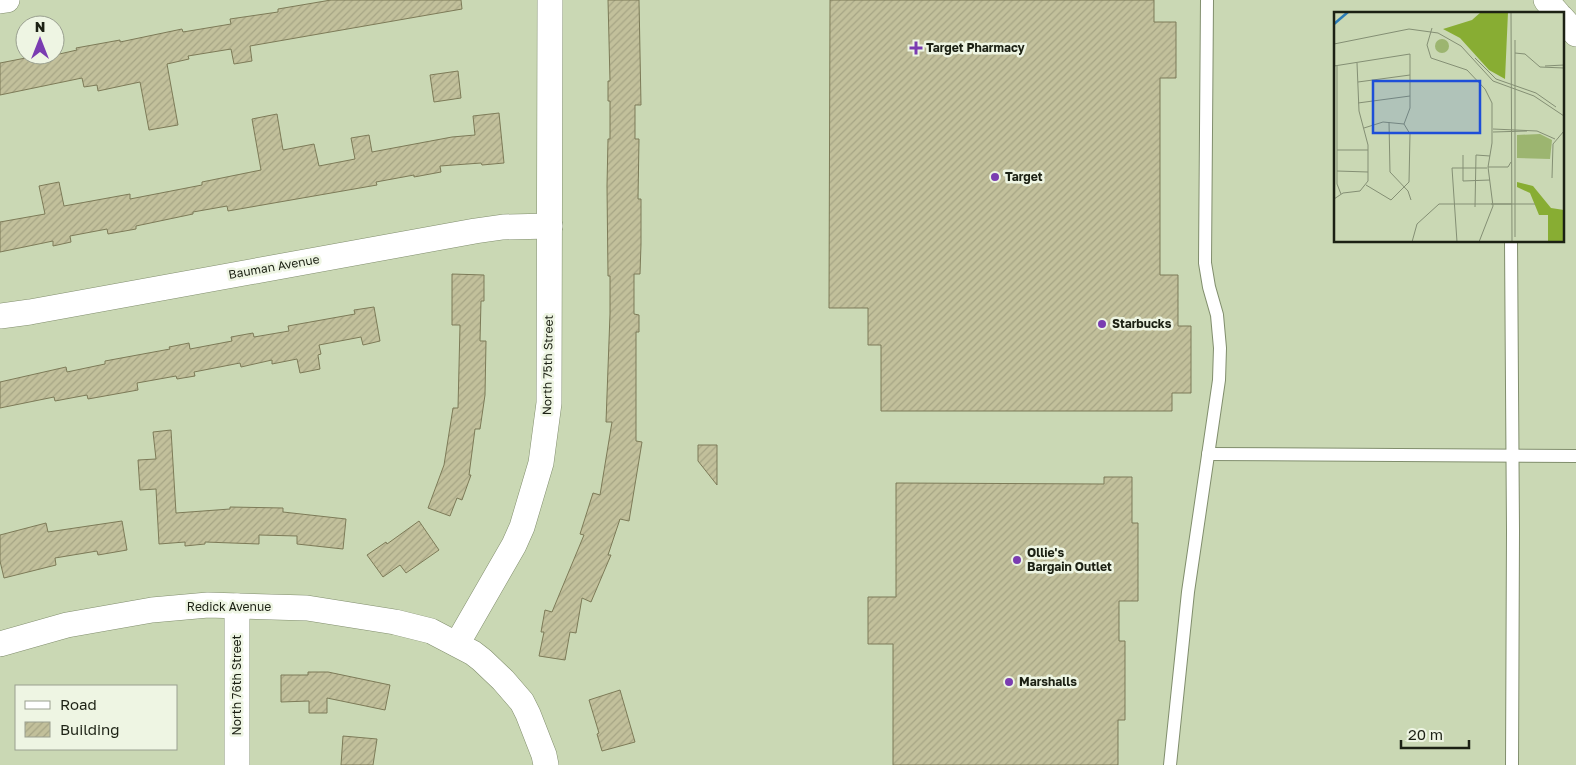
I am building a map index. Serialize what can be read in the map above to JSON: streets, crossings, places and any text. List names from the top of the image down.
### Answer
{
  "streets": {
    "street": [
      "Bauman Avenue",
      "North 75th Street",
      "Redick Avenue",
      "North 76th Street"
    ]
  },
  "crossings": [
    ["Bauman Avenue", "North 75th Street"],
    ["North 75th Street", "Redick Avenue"],
    ["Redick Avenue", "North 76th Street"]
  ],
  "places": {
    "health": ["Target Pharmacy"],
    "other": [
      "Target",
      "Starbucks",
      "Ollie's Bargain Outlet",
      "Marshalls"
    ]
  },
  "legend": ["Road", "Building"],
  "scale_bar": "20 m",
  "north": "top"
}
